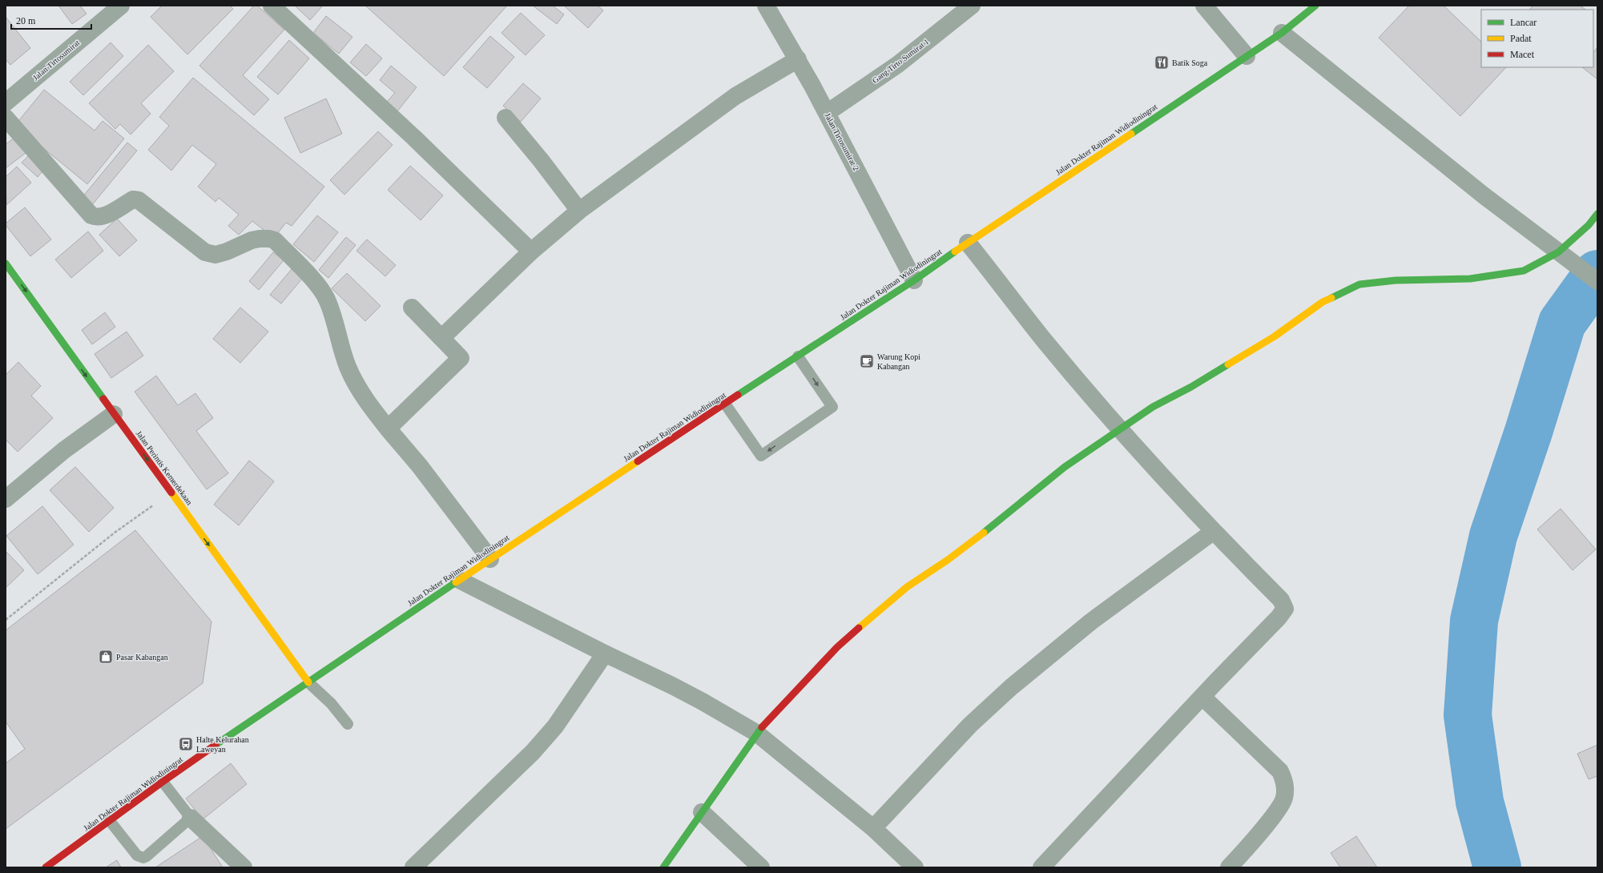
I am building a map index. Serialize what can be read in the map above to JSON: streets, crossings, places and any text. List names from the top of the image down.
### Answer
{
  "streets": {
    "street": [
      "Jalan Tirtosumirat",
      "Gang Tirto Sumirat 1",
      "Jalan Dokter Rajiman Widiodiningrat",
      "Jalan Tirtosumirat 2",
      "Jalan Perintis Kemerdekaan"
    ]
  },
  "crossings": [
    ["Gang Tirto Sumirat 1", "Jalan Tirtosumirat 2"],
    ["Jalan Dokter Rajiman Widiodiningrat", "Jalan Tirtosumirat 2"],
    ["Jalan Dokter Rajiman Widiodiningrat", "Jalan Perintis Kemerdekaan"]
  ],
  "one_way": ["Jalan Perintis Kemerdekaan"],
  "places": {
    "restaurant": ["Batik Soga"],
    "cafe": ["Warung Kopi Kabangan"],
    "shop": ["Pasar Kabangan"],
    "bus stop": ["Halte Kelurahan Laweyan"]
  },
  "legend": ["Lancar", "Padat", "Macet"],
  "scale_bar": "20 m"
}
